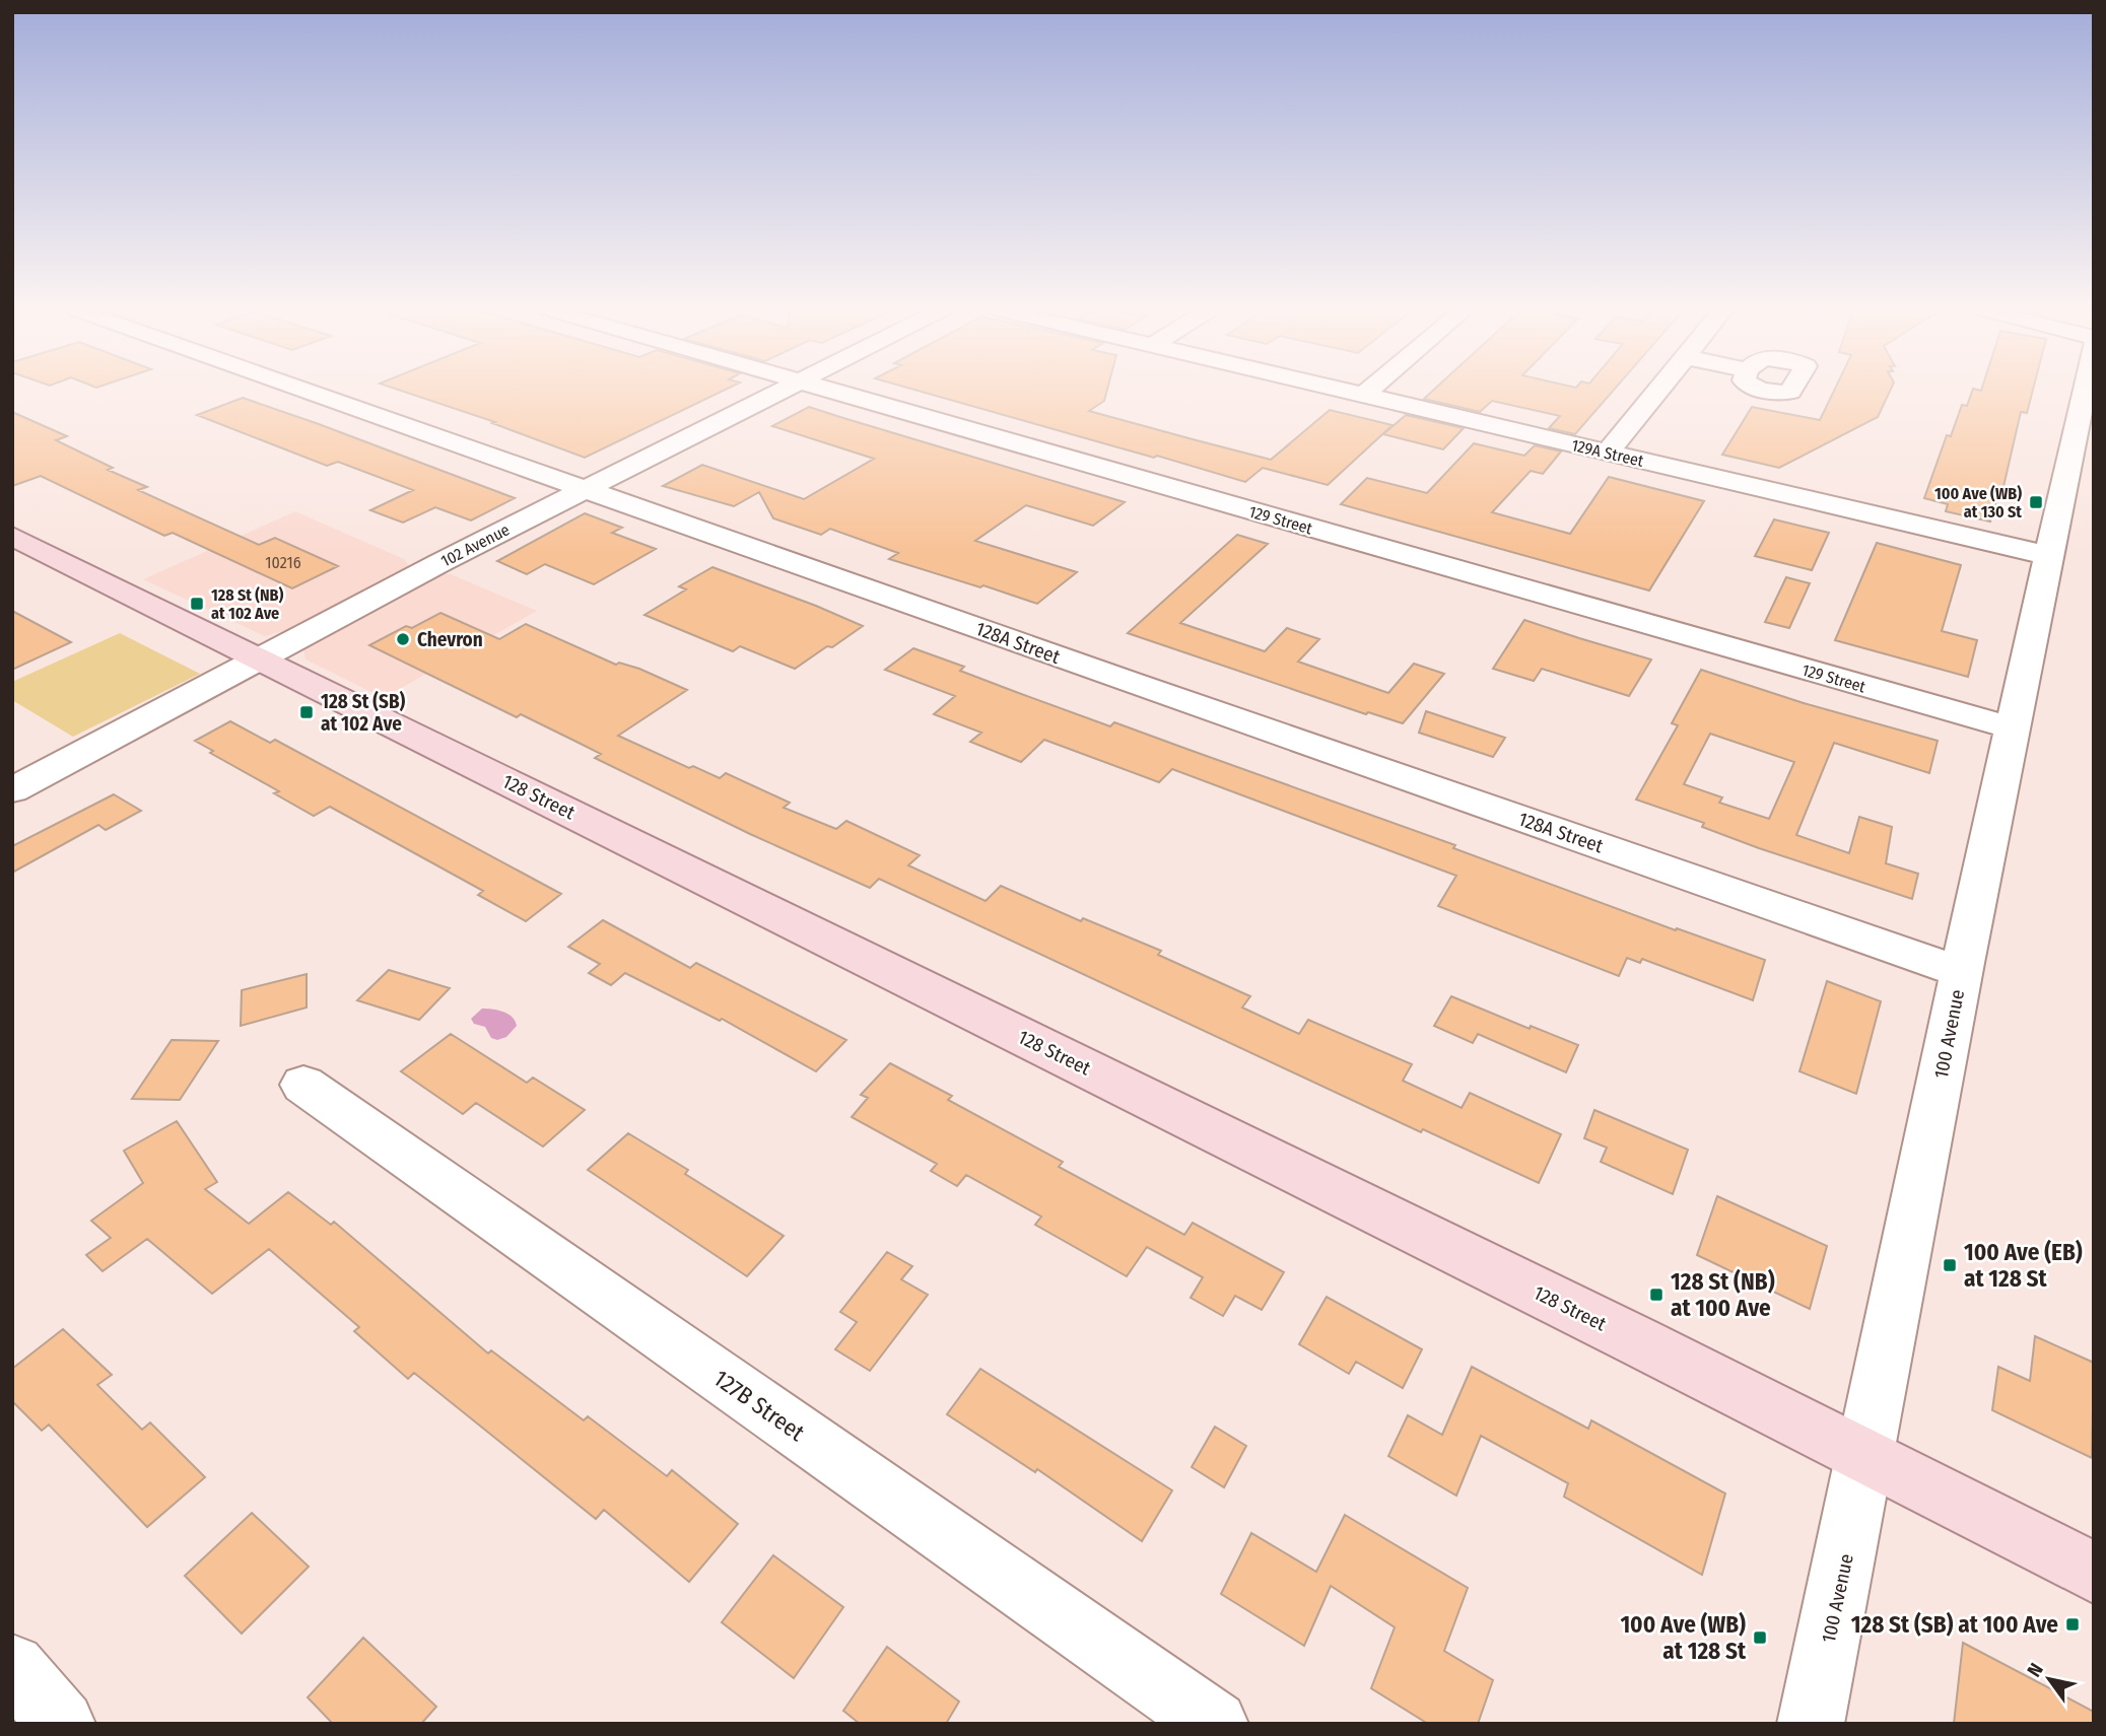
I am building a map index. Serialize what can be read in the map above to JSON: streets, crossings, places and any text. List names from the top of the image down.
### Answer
{
  "streets": {
    "main road": ["128 Street"],
    "street": [
      "129A Street",
      "129 Street",
      "102 Avenue",
      "128A Street",
      "100 Avenue",
      "127B Street"
    ]
  },
  "crossings": [
    ["129A Street", "100 Avenue"],
    ["129 Street", "100 Avenue"],
    ["102 Avenue", "128A Street"],
    ["102 Avenue", "128 Street"],
    ["128A Street", "100 Avenue"],
    ["128 Street", "100 Avenue"]
  ],
  "places": {
    "transit": [
      "100 Ave (WB) at 130 St",
      "128 St (NB) at 102 Ave",
      "128 St (SB) at 102 Ave",
      "100 Ave (EB) at 128 St",
      "128 St (NB) at 100 Ave",
      "128 St (SB) at 100 Ave",
      "100 Ave (WB) at 128 St"
    ],
    "other": ["Chevron"]
  },
  "house_numbers": ["10216"],
  "north": "top left"
}
